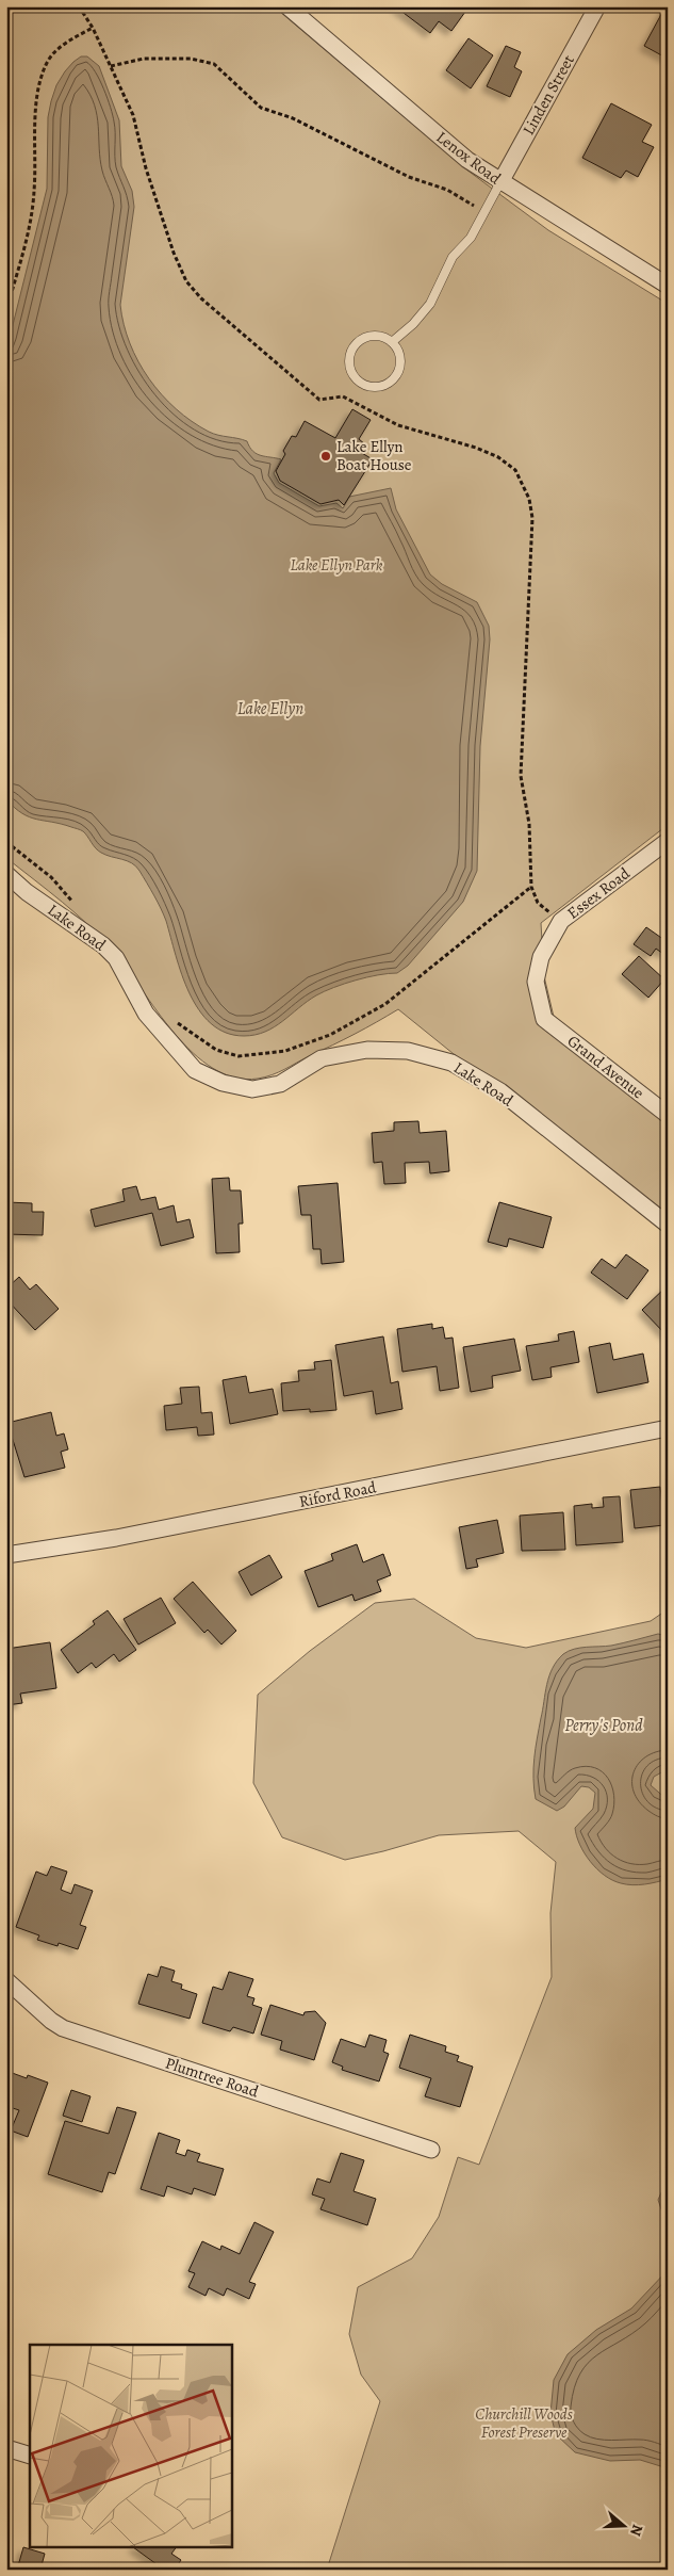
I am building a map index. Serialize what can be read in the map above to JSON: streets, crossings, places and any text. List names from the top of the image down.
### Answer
{
  "streets": {
    "street": [
      "Linden Street",
      "Lenox Road",
      "Essex Road",
      "Lake Road",
      "Grand Avenue",
      "Riford Road",
      "Plumtree Road"
    ]
  },
  "crossings": [
    ["Linden Street", "Lenox Road"],
    ["Essex Road", "Grand Avenue"]
  ],
  "water": ["Lake Ellyn", "Perry's Pond"],
  "parks": ["Lake Ellyn Park", "Churchill Woods Forest Preserve"],
  "places": ["Lake Ellyn Boat House"],
  "north": "right"
}
